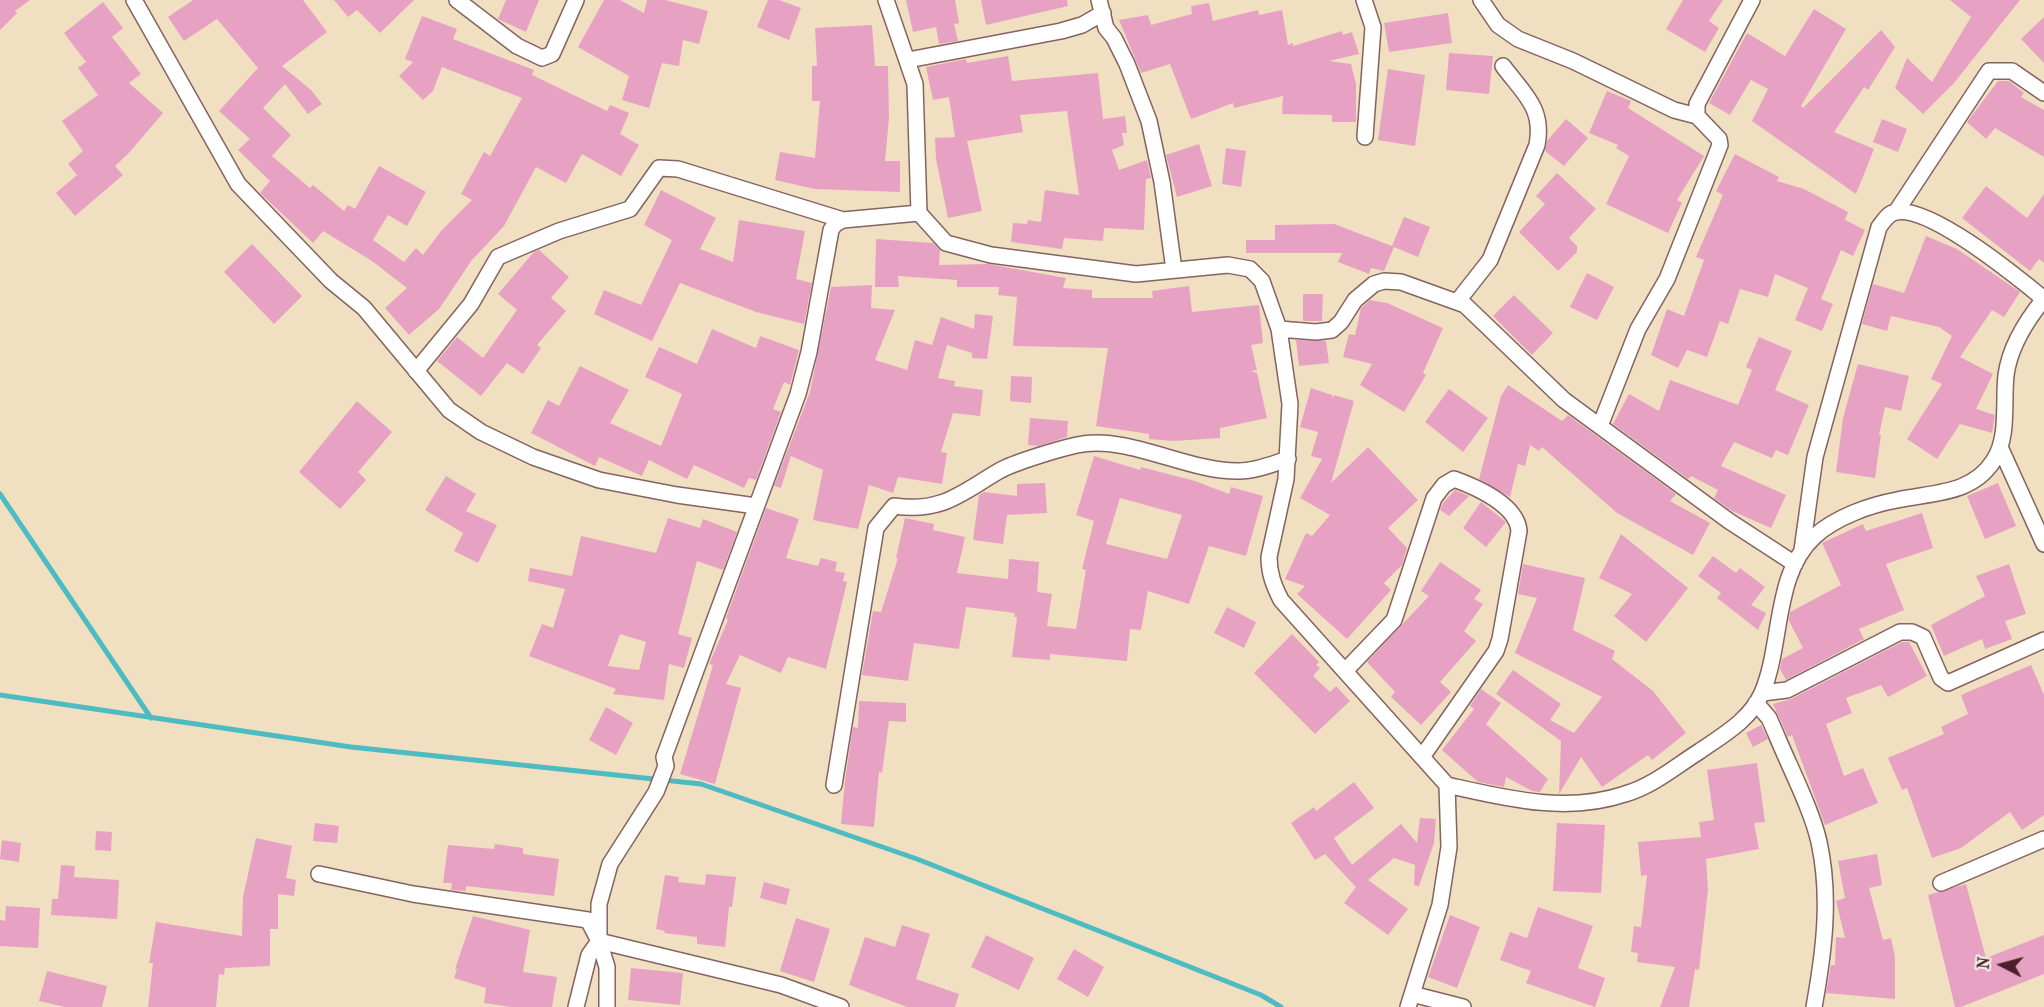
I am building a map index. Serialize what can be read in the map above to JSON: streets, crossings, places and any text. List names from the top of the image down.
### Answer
{
  "north": "left"
}
